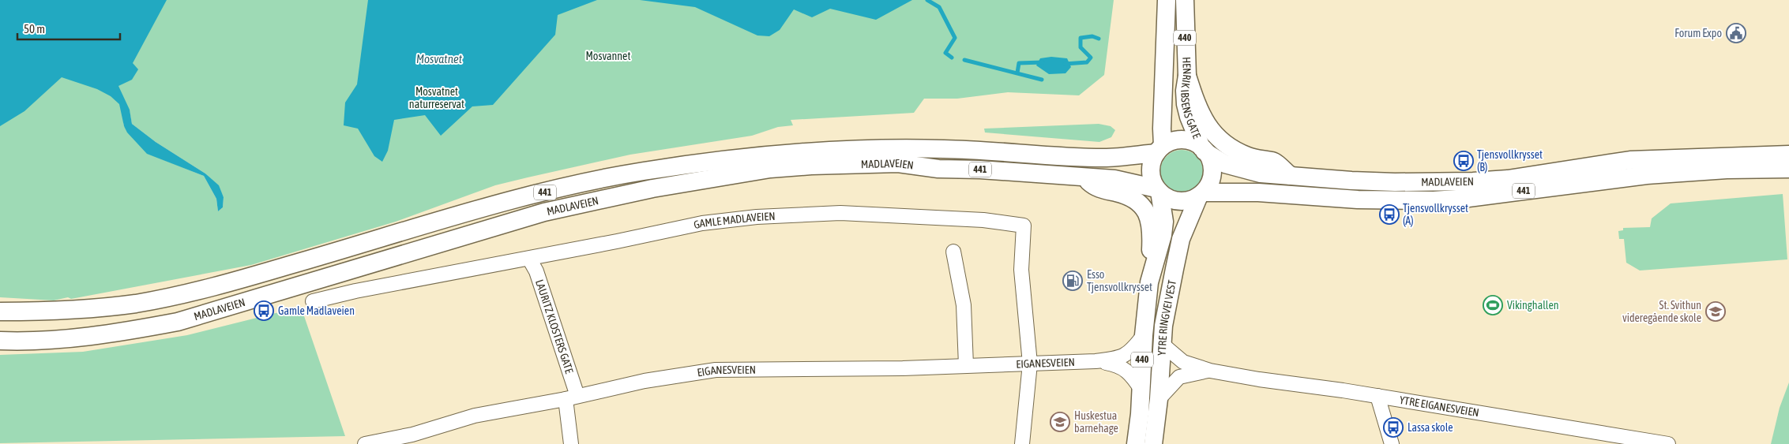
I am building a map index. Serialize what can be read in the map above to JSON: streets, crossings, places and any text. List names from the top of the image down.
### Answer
{
  "streets": {
    "main road": [
      "440",
      "HENRIK IBSENS GATE",
      "MADLAVEIEN",
      "441",
      "YTRE RINGVEI VEST"
    ],
    "street": [
      "GAMLE MADLAVEIEN",
      "LAURITZ KLOSTERS GATE",
      "EIGANESVEIEN",
      "YTRE EIGANESVEIEN"
    ]
  },
  "crossings": [
    ["HENRIK IBSENS GATE", "MADLAVEIEN"],
    ["HENRIK IBSENS GATE", "441"],
    ["HENRIK IBSENS GATE", "YTRE RINGVEI VEST"],
    ["MADLAVEIEN", "441"],
    ["MADLAVEIEN", "YTRE RINGVEI VEST"],
    ["441", "YTRE RINGVEI VEST"],
    ["GAMLE MADLAVEIEN", "LAURITZ KLOSTERS GATE"],
    ["GAMLE MADLAVEIEN", "EIGANESVEIEN"],
    ["YTRE RINGVEI VEST", "EIGANESVEIEN"],
    ["YTRE RINGVEI VEST", "YTRE EIGANESVEIEN"],
    ["LAURITZ KLOSTERS GATE", "EIGANESVEIEN"]
  ],
  "water": ["Mosvatnet"],
  "parks": ["Mosvannet", "Mosvatnet naturreservat"],
  "places": {
    "public building": ["Forum Expo"],
    "bus stop": [
      "Tjensvollkrysset (B)",
      "Tjensvollkrysset (A)",
      "Gamle Madlaveien",
      "Lassa skole"
    ],
    "fuel station": ["Esso Tjensvollkrysset"],
    "sports": ["Vikinghallen"],
    "school or university": ["St. Svithun videregående skole", "Huskestua barnehage"]
  },
  "scale_bar": "50 m"
}
